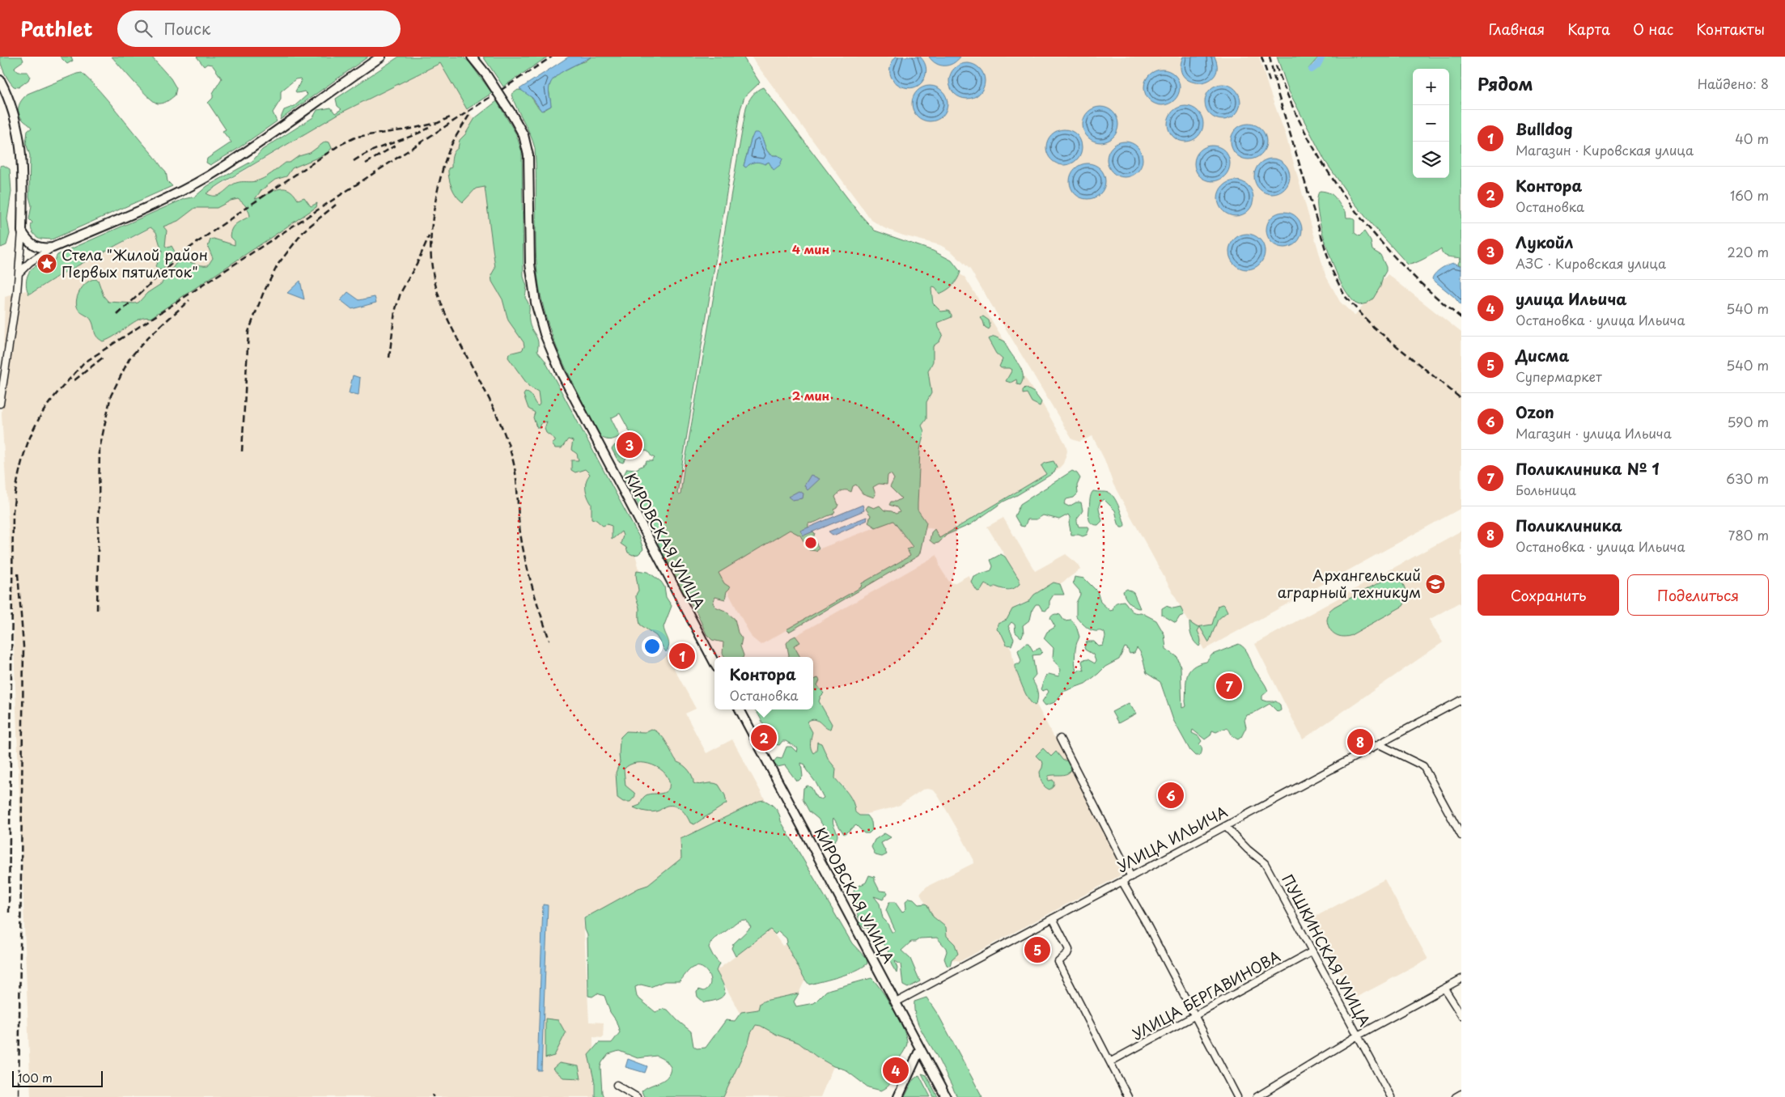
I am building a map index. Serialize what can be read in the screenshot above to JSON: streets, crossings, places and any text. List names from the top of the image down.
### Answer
{
  "streets": {
    "main road": ["КИРОВСКАЯ УЛИЦА"],
    "street": ["УЛИЦА ИЛЬИЧА", "ПУШКИНСКАЯ УЛИЦА", "УЛИЦА БЕРГАВИНОВА"]
  },
  "crossings": [
    ["КИРОВСКАЯ УЛИЦА", "УЛИЦА ИЛЬИЧА"],
    ["УЛИЦА ИЛЬИЧА", "ПУШКИНСКАЯ УЛИЦА"],
    ["ПУШКИНСКАЯ УЛИЦА", "УЛИЦА БЕРГАВИНОВА"]
  ],
  "places": {
    "place": ["Стела \"Жилой район Первых пятилеток\""],
    "school or university": ["Архангельский аграрный техникум"]
  },
  "scale_bar": "100 m",
  "page": {
    "header": "Pathlet",
    "search": "Поиск",
    "nav": [
      "Главная",
      "Карта",
      "О нас",
      "Контакты"
    ],
    "heading": ["Рядом", "Найдено: 8"],
    "map_buttons": ["+", "−"],
    "list": [
      {
        "mark": "1",
        "name": "Bulldog",
        "note": "Магазин · Кировская улица",
        "value": "40 m"
      },
      {
        "mark": "2",
        "name": "Контора",
        "note": "Остановка",
        "value": "160 m"
      },
      {
        "mark": "3",
        "name": "Лукойл",
        "note": "АЗС · Кировская улица",
        "value": "220 m"
      },
      {
        "mark": "4",
        "name": "улица Ильича",
        "note": "Остановка · улица Ильича",
        "value": "540 m"
      },
      {
        "mark": "5",
        "name": "Дисма",
        "note": "Супермаркет",
        "value": "540 m"
      },
      {
        "mark": "6",
        "name": "Ozon",
        "note": "Магазин · улица Ильича",
        "value": "590 m"
      },
      {
        "mark": "7",
        "name": "Поликлиника № 1",
        "note": "Больница",
        "value": "630 m"
      },
      {
        "mark": "8",
        "name": "Поликлиника",
        "note": "Остановка · улица Ильича",
        "value": "780 m"
      }
    ],
    "pins": [
      "3",
      "1",
      "7",
      "2",
      "8",
      "6",
      "5",
      "4"
    ],
    "buttons": ["Сохранить", "Поделиться"],
    "popup": ["Контора", "Остановка"],
    "scale": "100 m"
  },
  "rings": ["4 мин", "2 мин"]
}
